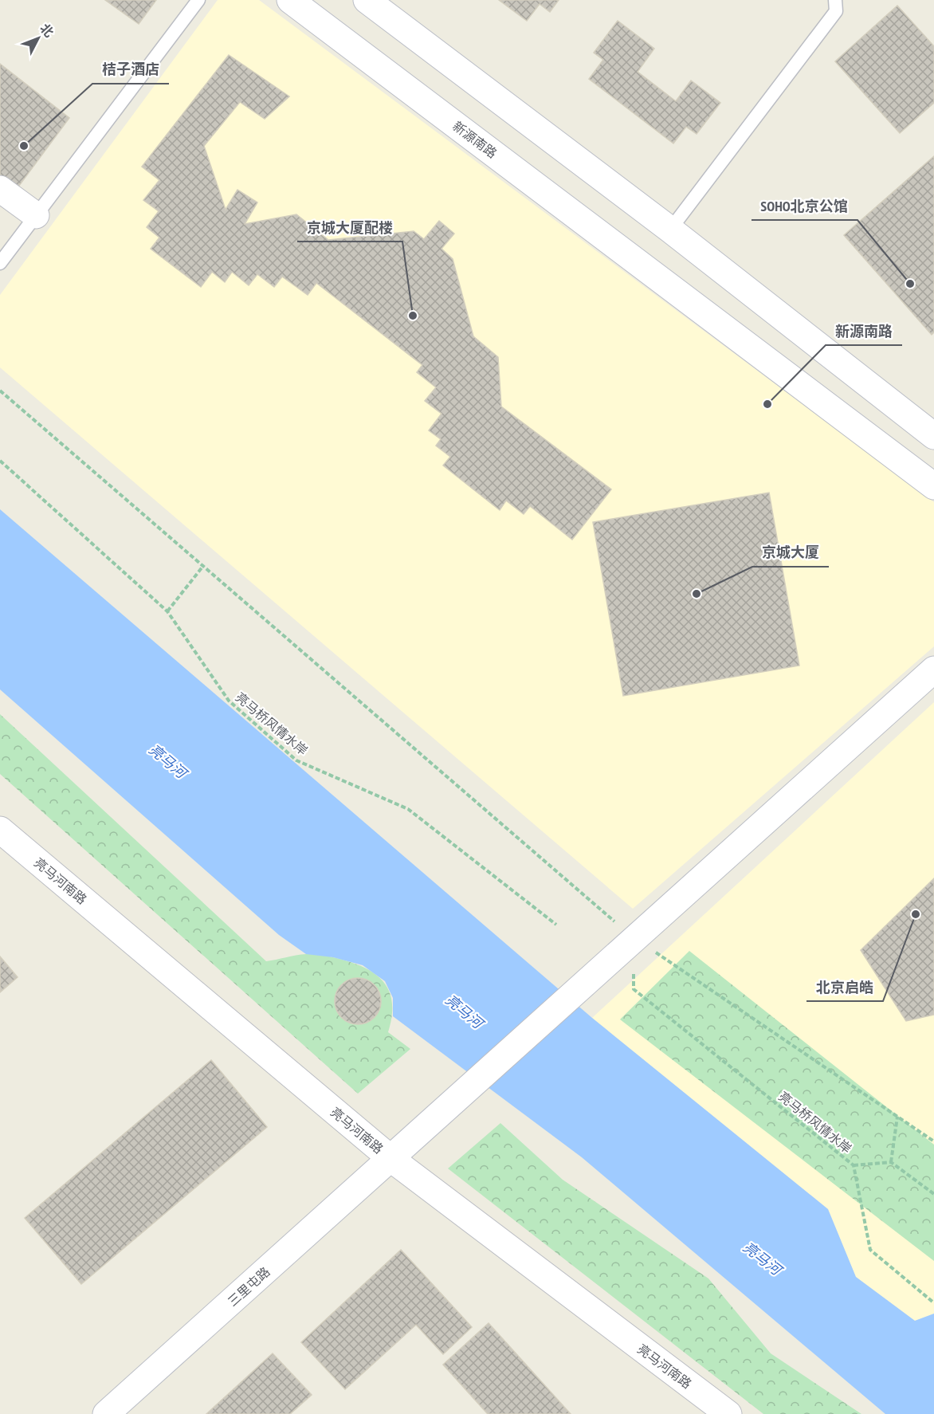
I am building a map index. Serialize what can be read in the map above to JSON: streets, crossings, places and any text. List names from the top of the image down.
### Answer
{
  "streets": {
    "street": ["新源南路", "亮马河南路", "三里屯路"],
    "path": ["亮马桥风情水岸"]
  },
  "crossings": [
    ["亮马河南路", "三里屯路"]
  ],
  "water": ["亮马河"],
  "places": [
    "桔子酒店",
    "SOHO北京公馆",
    "京城大厦配楼",
    "新源南路",
    "京城大厦",
    "北京启皓"
  ],
  "north": "top right"
}
